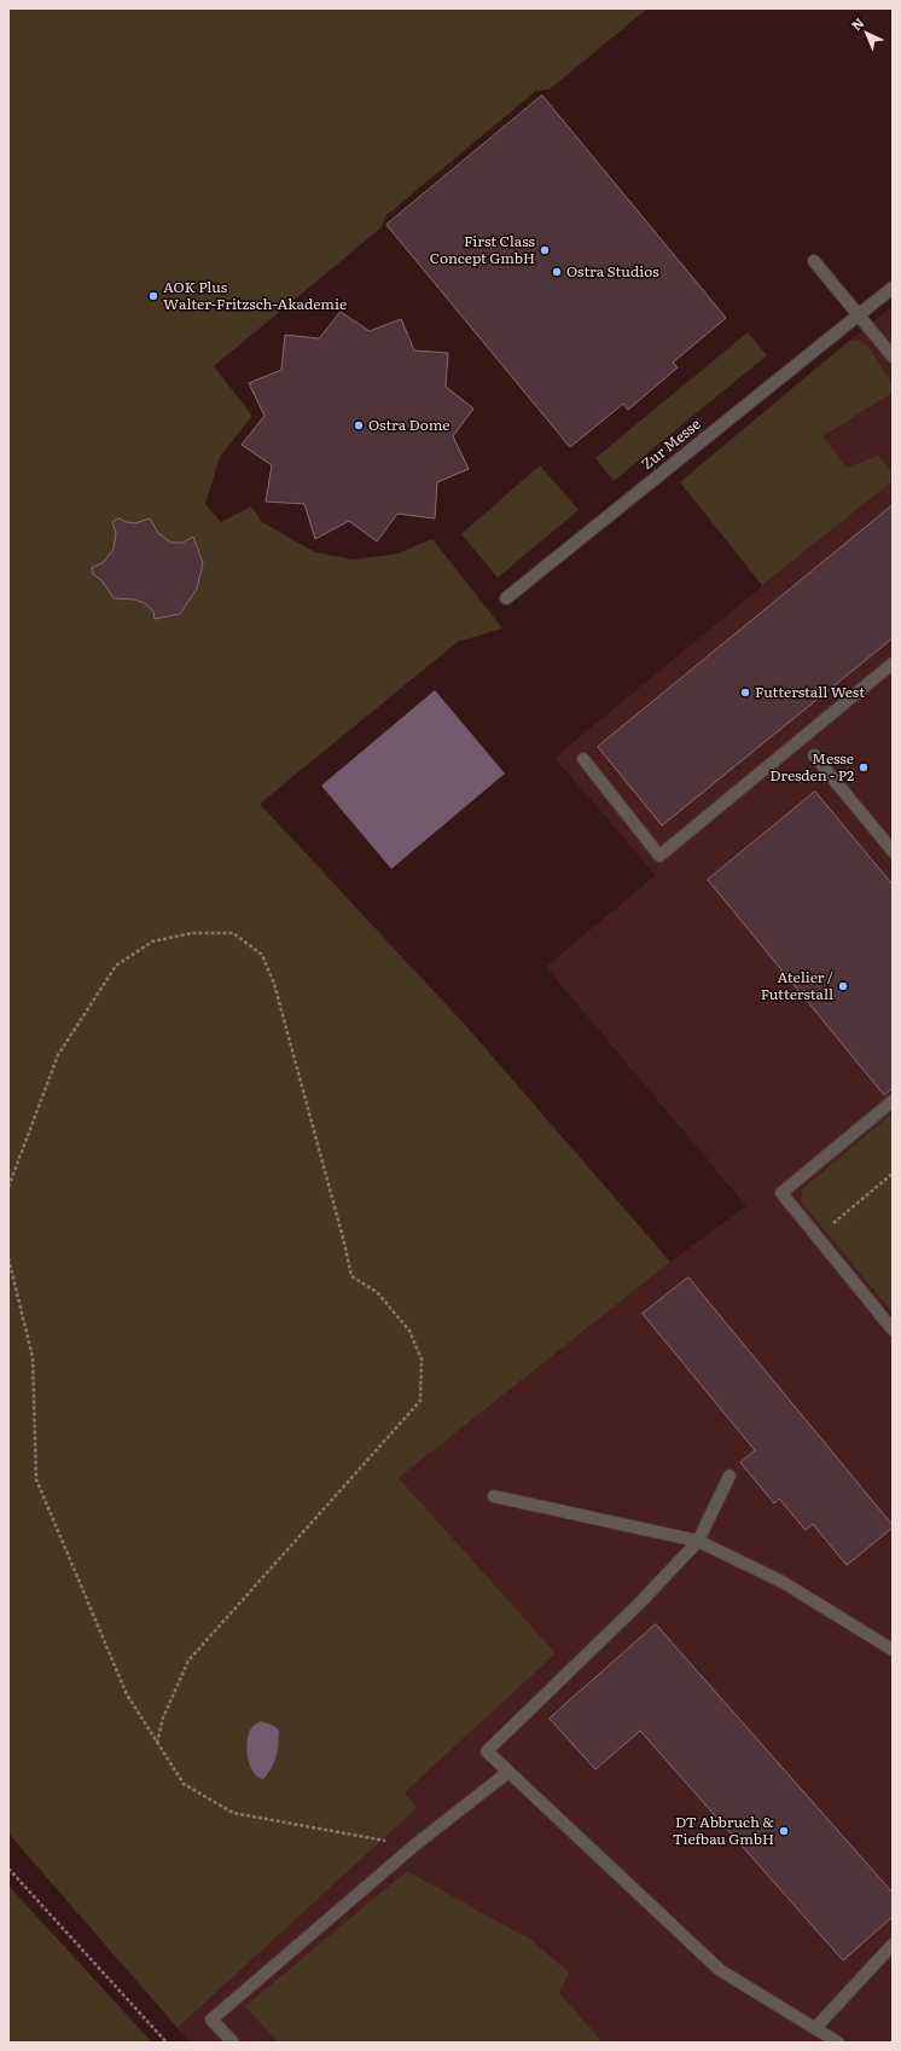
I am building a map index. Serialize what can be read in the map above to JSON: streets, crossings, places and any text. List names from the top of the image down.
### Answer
{
  "streets": {
    "lane": ["Zur Messe"]
  },
  "places": [
    "First Class Concept GmbH",
    "Ostra Studios",
    "AOK Plus Walter-Fritzsch-Akademie",
    "Ostra Dome",
    "Futterstall West",
    "Messe Dresden - P2",
    "Atelier / Futterstall",
    "DT Abbruch & Tiefbau GmbH"
  ],
  "north": "top left"
}
